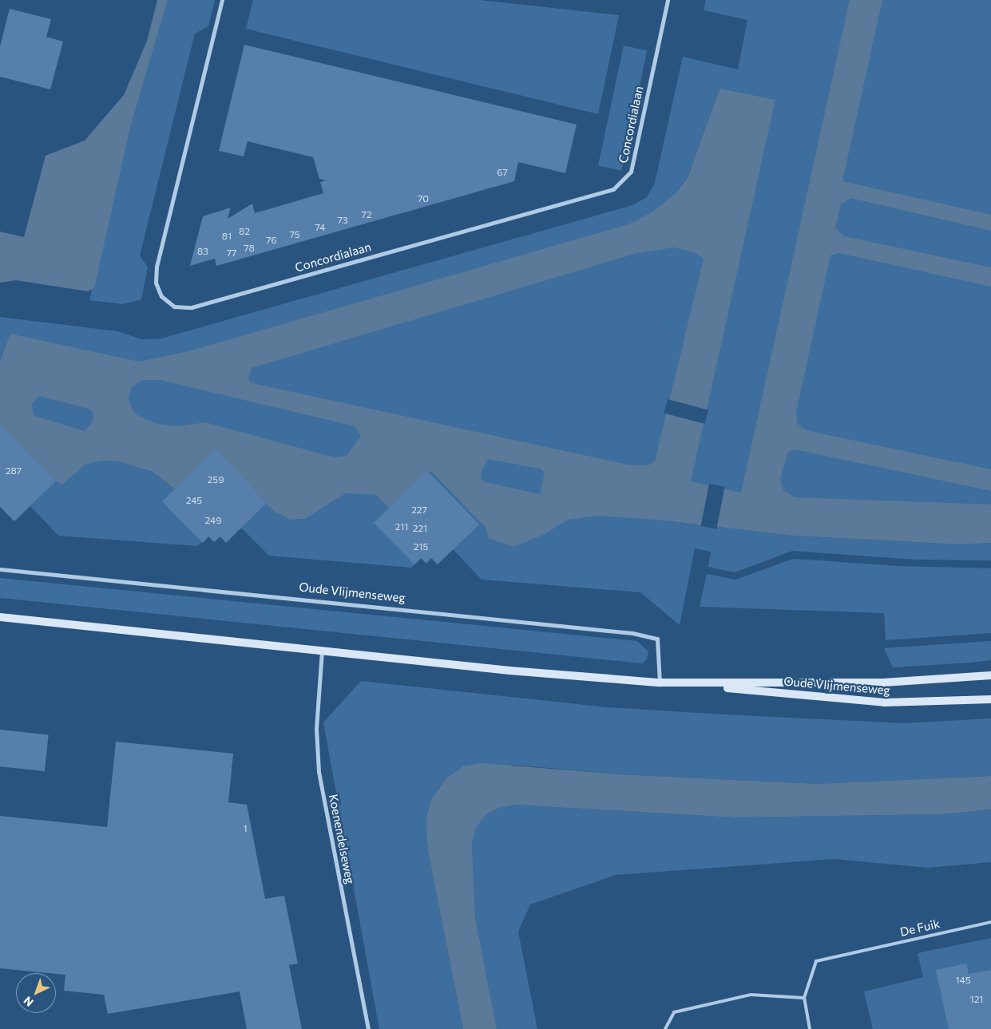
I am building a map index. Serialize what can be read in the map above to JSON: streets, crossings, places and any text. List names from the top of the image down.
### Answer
{
  "streets": {
    "street": ["Concordialaan", "Oude Vlijmenseweg", "Koenendelseweg"],
    "lane": ["De Fuik"]
  },
  "crossings": [
    ["Oude Vlijmenseweg", "Koenendelseweg"]
  ],
  "house_numbers": [
    "67",
    "70",
    "72",
    "73",
    "74",
    "82",
    "75",
    "81",
    "76",
    "78",
    "83",
    "77",
    "287",
    "259",
    "245",
    "227",
    "249",
    "211",
    "221",
    "215",
    "1",
    "145",
    "121"
  ],
  "north": "bottom left"
}
